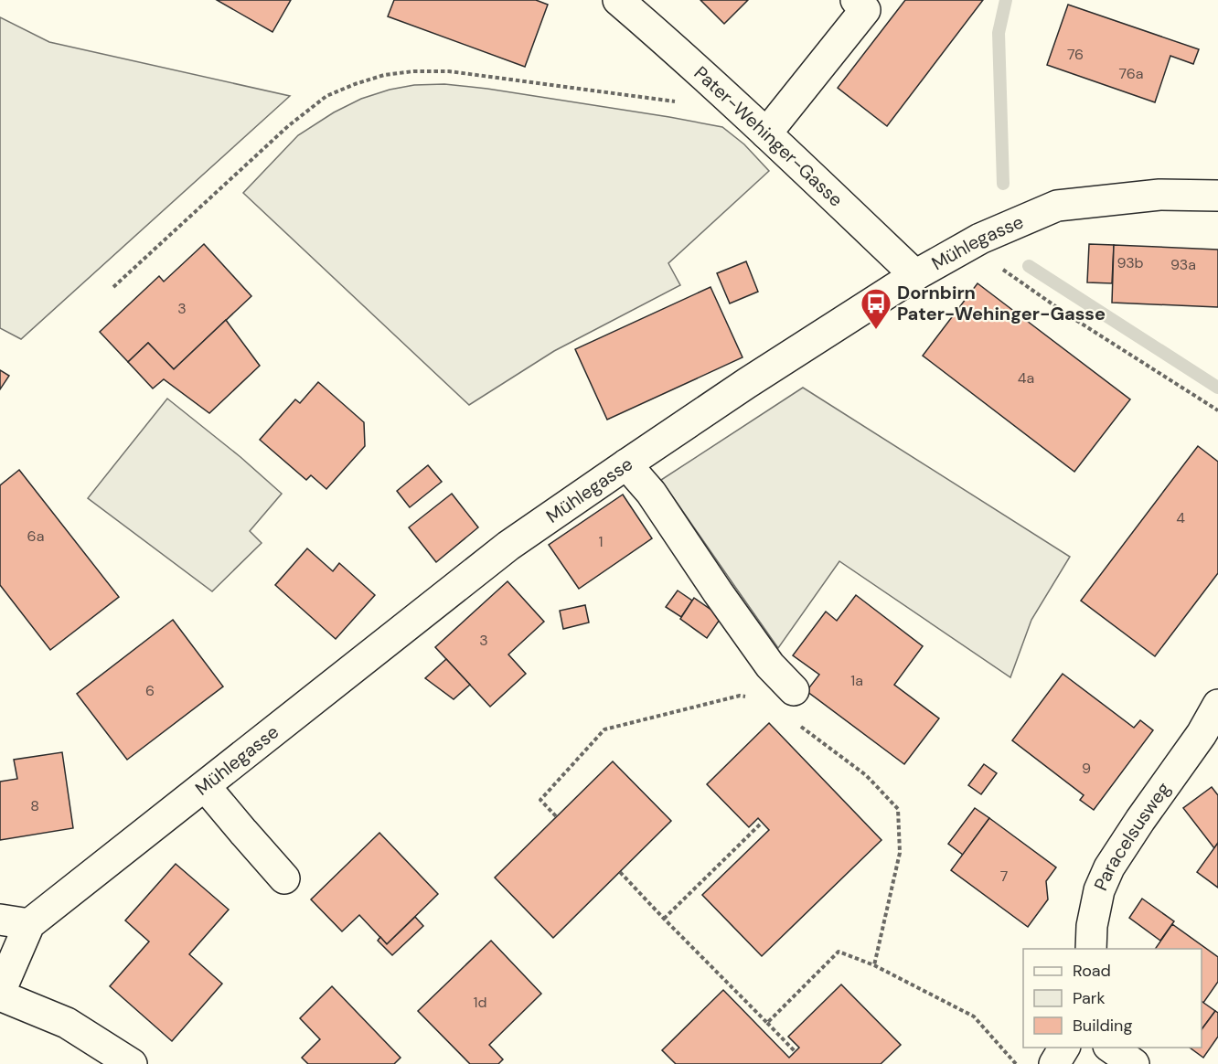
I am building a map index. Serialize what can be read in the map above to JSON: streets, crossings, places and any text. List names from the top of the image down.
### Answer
{
  "streets": {
    "street": ["Pater-Wehinger-Gasse", "Mühlegasse", "Paracelsusweg"]
  },
  "crossings": [
    ["Pater-Wehinger-Gasse", "Mühlegasse"]
  ],
  "places": {
    "bus stop": ["Dornbirn Pater-Wehinger-Gasse"]
  },
  "house_numbers": [
    "76",
    "76a",
    "93b",
    "93a",
    "3",
    "4a",
    "4",
    "6a",
    "1",
    "3",
    "1a",
    "6",
    "9",
    "8",
    "7",
    "1d"
  ],
  "legend": ["Road", "Park", "Building"]
}
